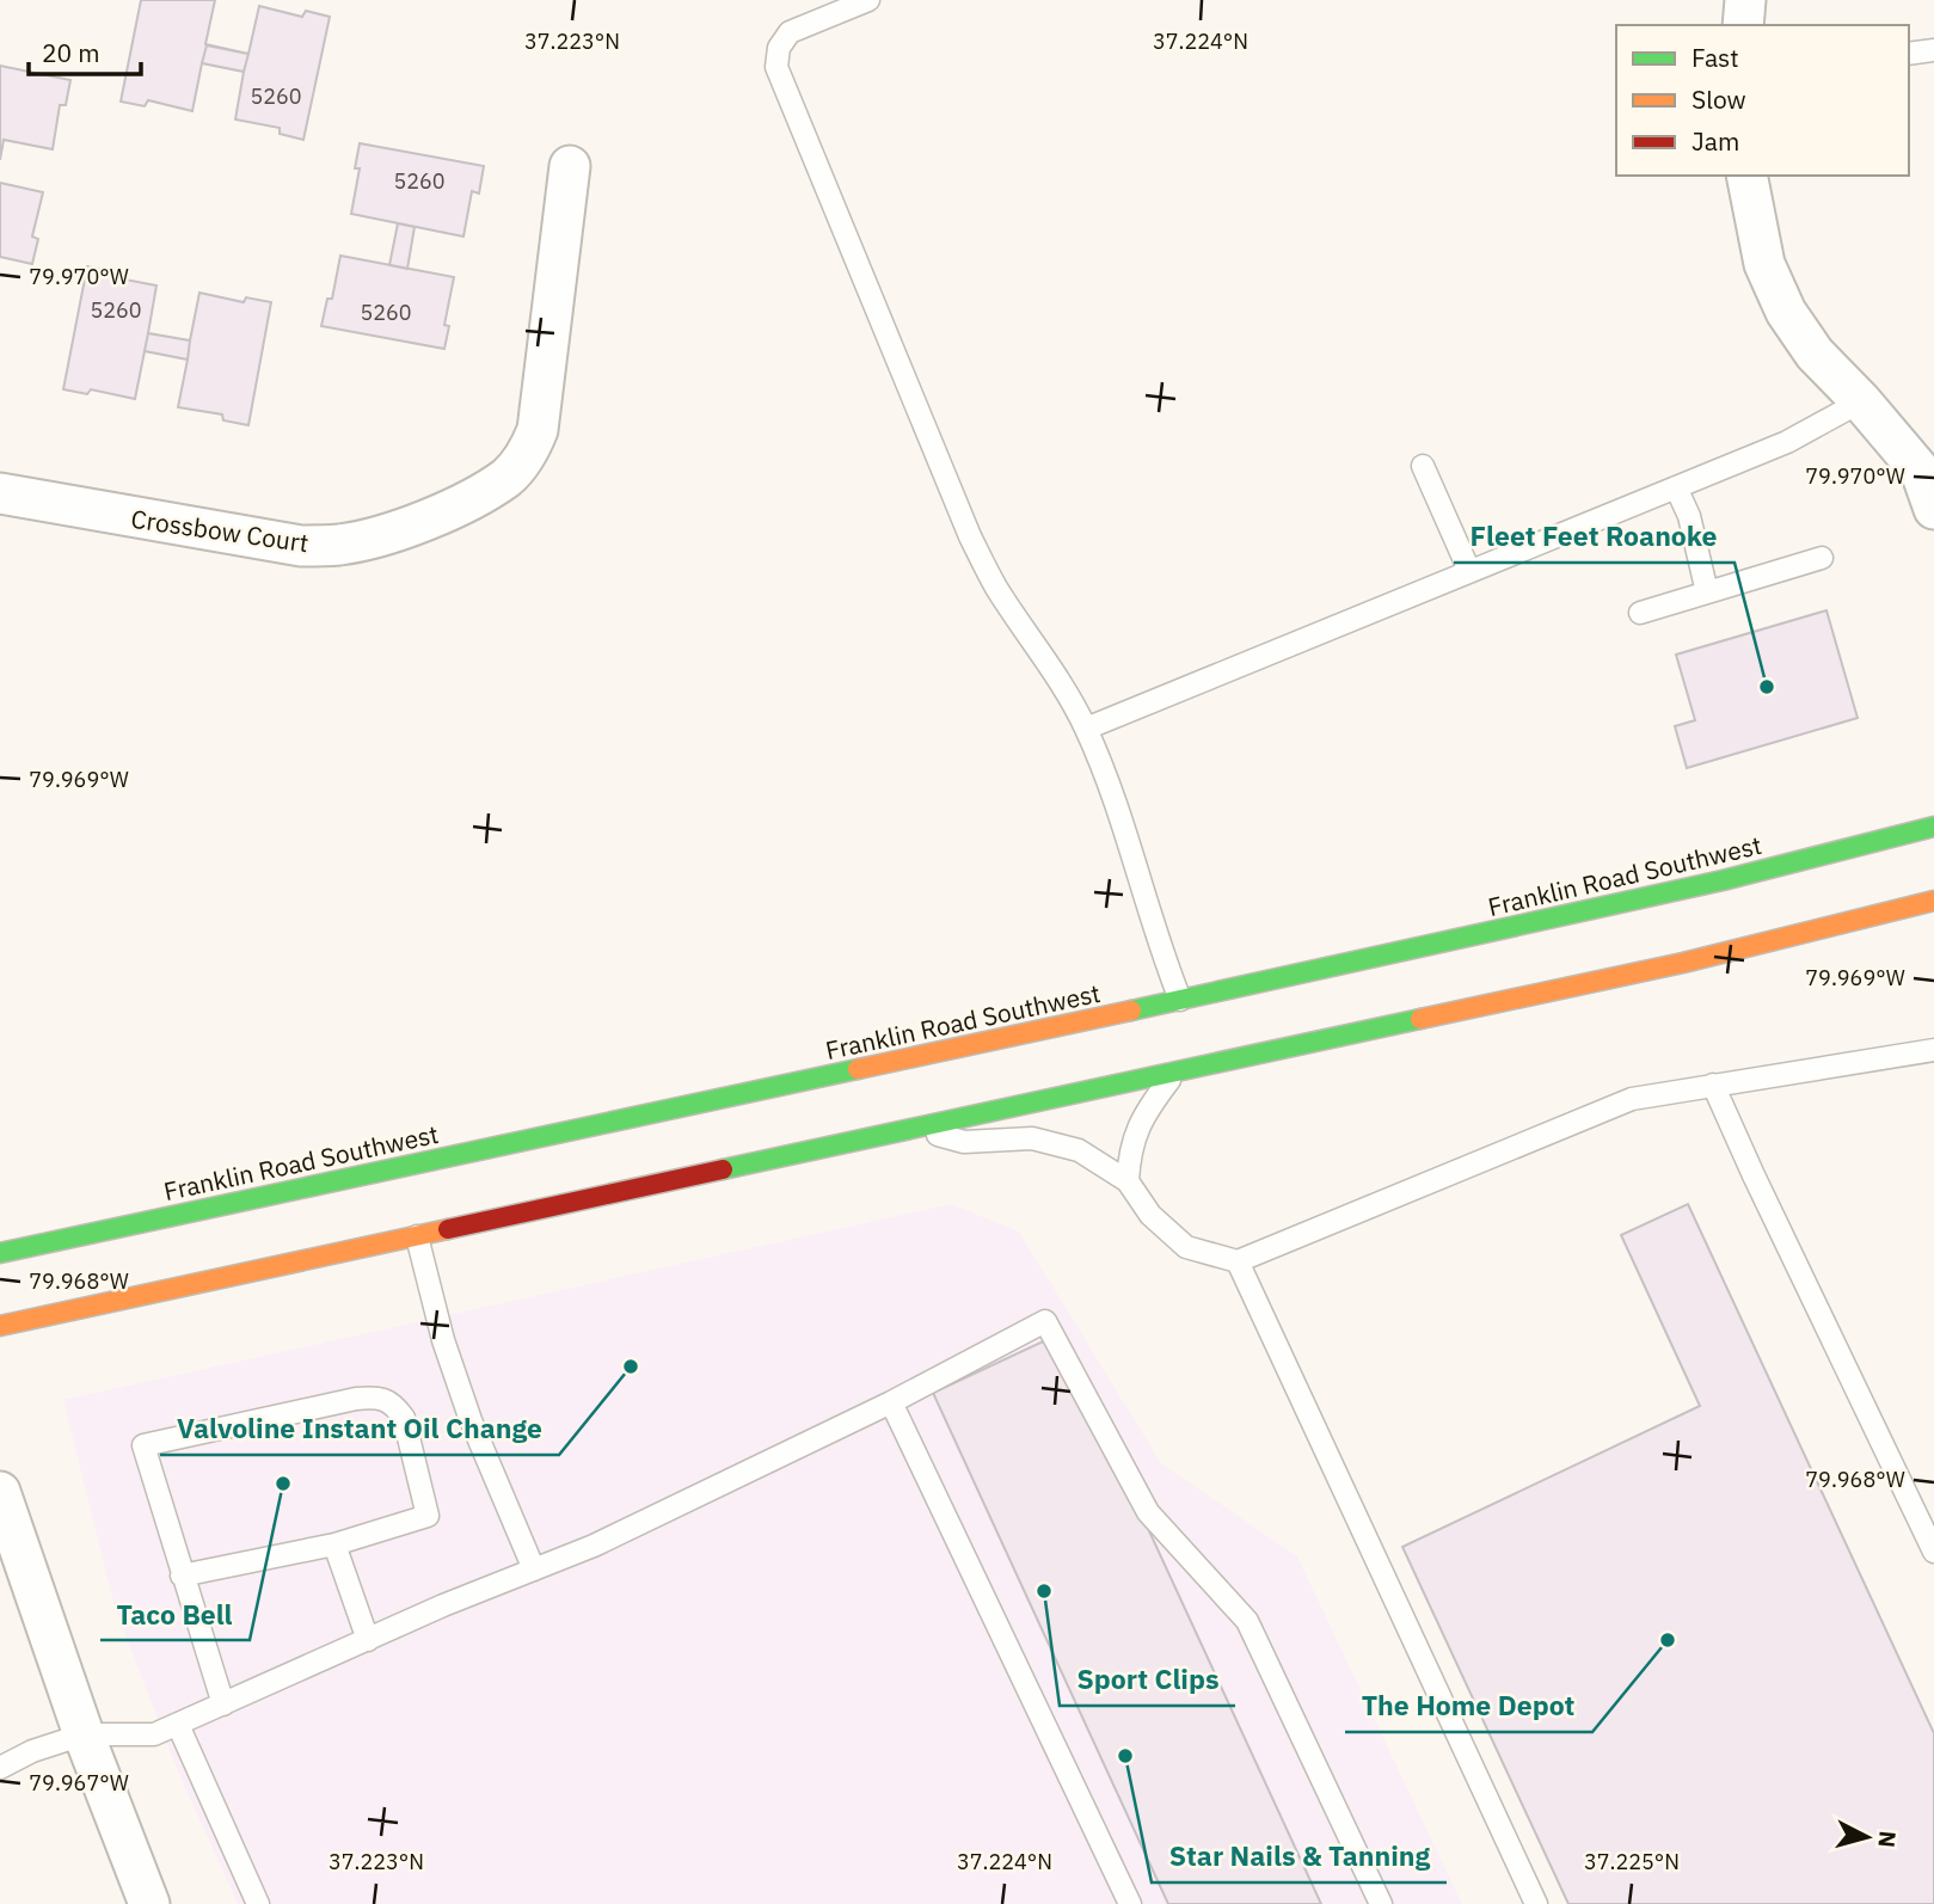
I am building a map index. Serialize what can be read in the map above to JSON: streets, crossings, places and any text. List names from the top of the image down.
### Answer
{
  "streets": {
    "highway": ["Franklin Road Southwest"],
    "street": ["Crossbow Court"]
  },
  "places": [
    "Fleet Feet Roanoke",
    "Valvoline Instant Oil Change",
    "Taco Bell",
    "Sport Clips",
    "The Home Depot",
    "Star Nails & Tanning"
  ],
  "house_numbers": [
    "5260",
    "5260",
    "5260",
    "5260"
  ],
  "legend": ["Fast", "Slow", "Jam"],
  "scale_bar": "20 m",
  "north": "right",
  "coordinates": [
    "37.223°N",
    "37.224°N",
    "79.970°W",
    "79.969°W",
    "79.968°W",
    "79.967°W",
    "37.225°N"
  ]
}
